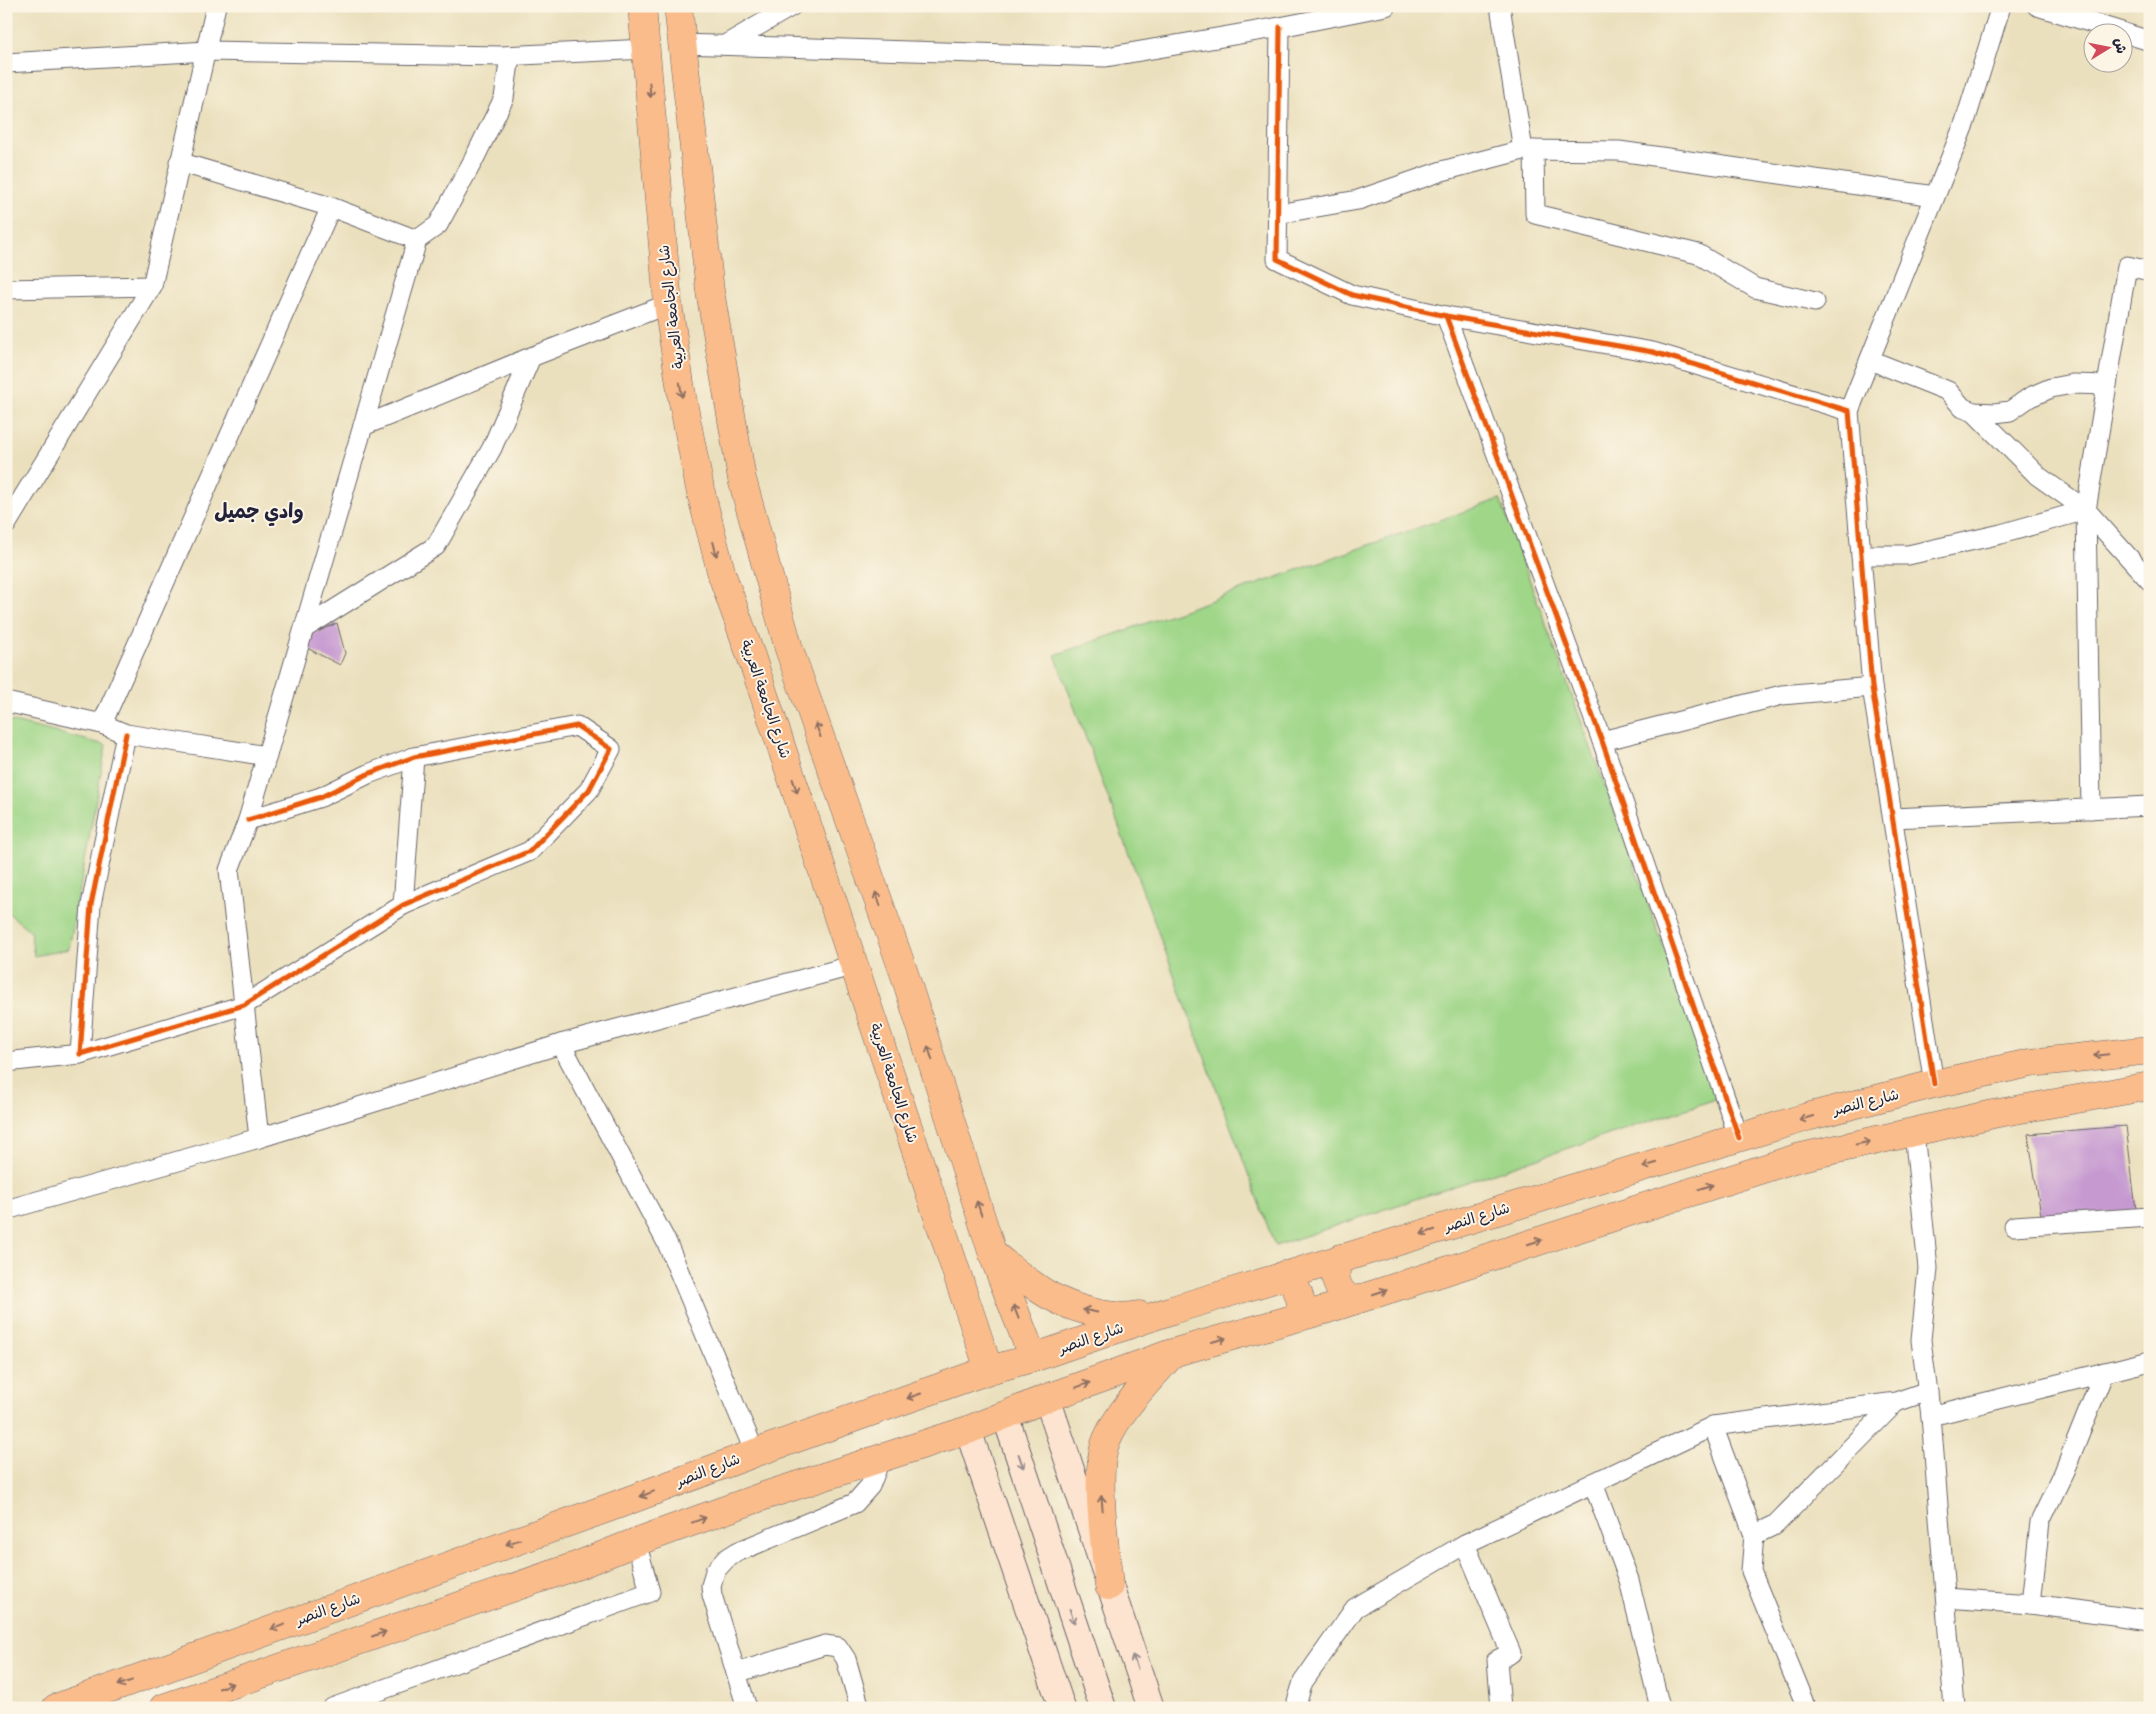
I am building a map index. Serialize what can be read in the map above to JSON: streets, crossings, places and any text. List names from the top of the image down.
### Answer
{
  "streets": {
    "main road": ["شارع الجامعة العربية", "شارع النصر"]
  },
  "crossings": [
    ["شارع الجامعة العربية", "شارع النصر"]
  ],
  "districts": ["وادي جميل"],
  "north": "right"
}
